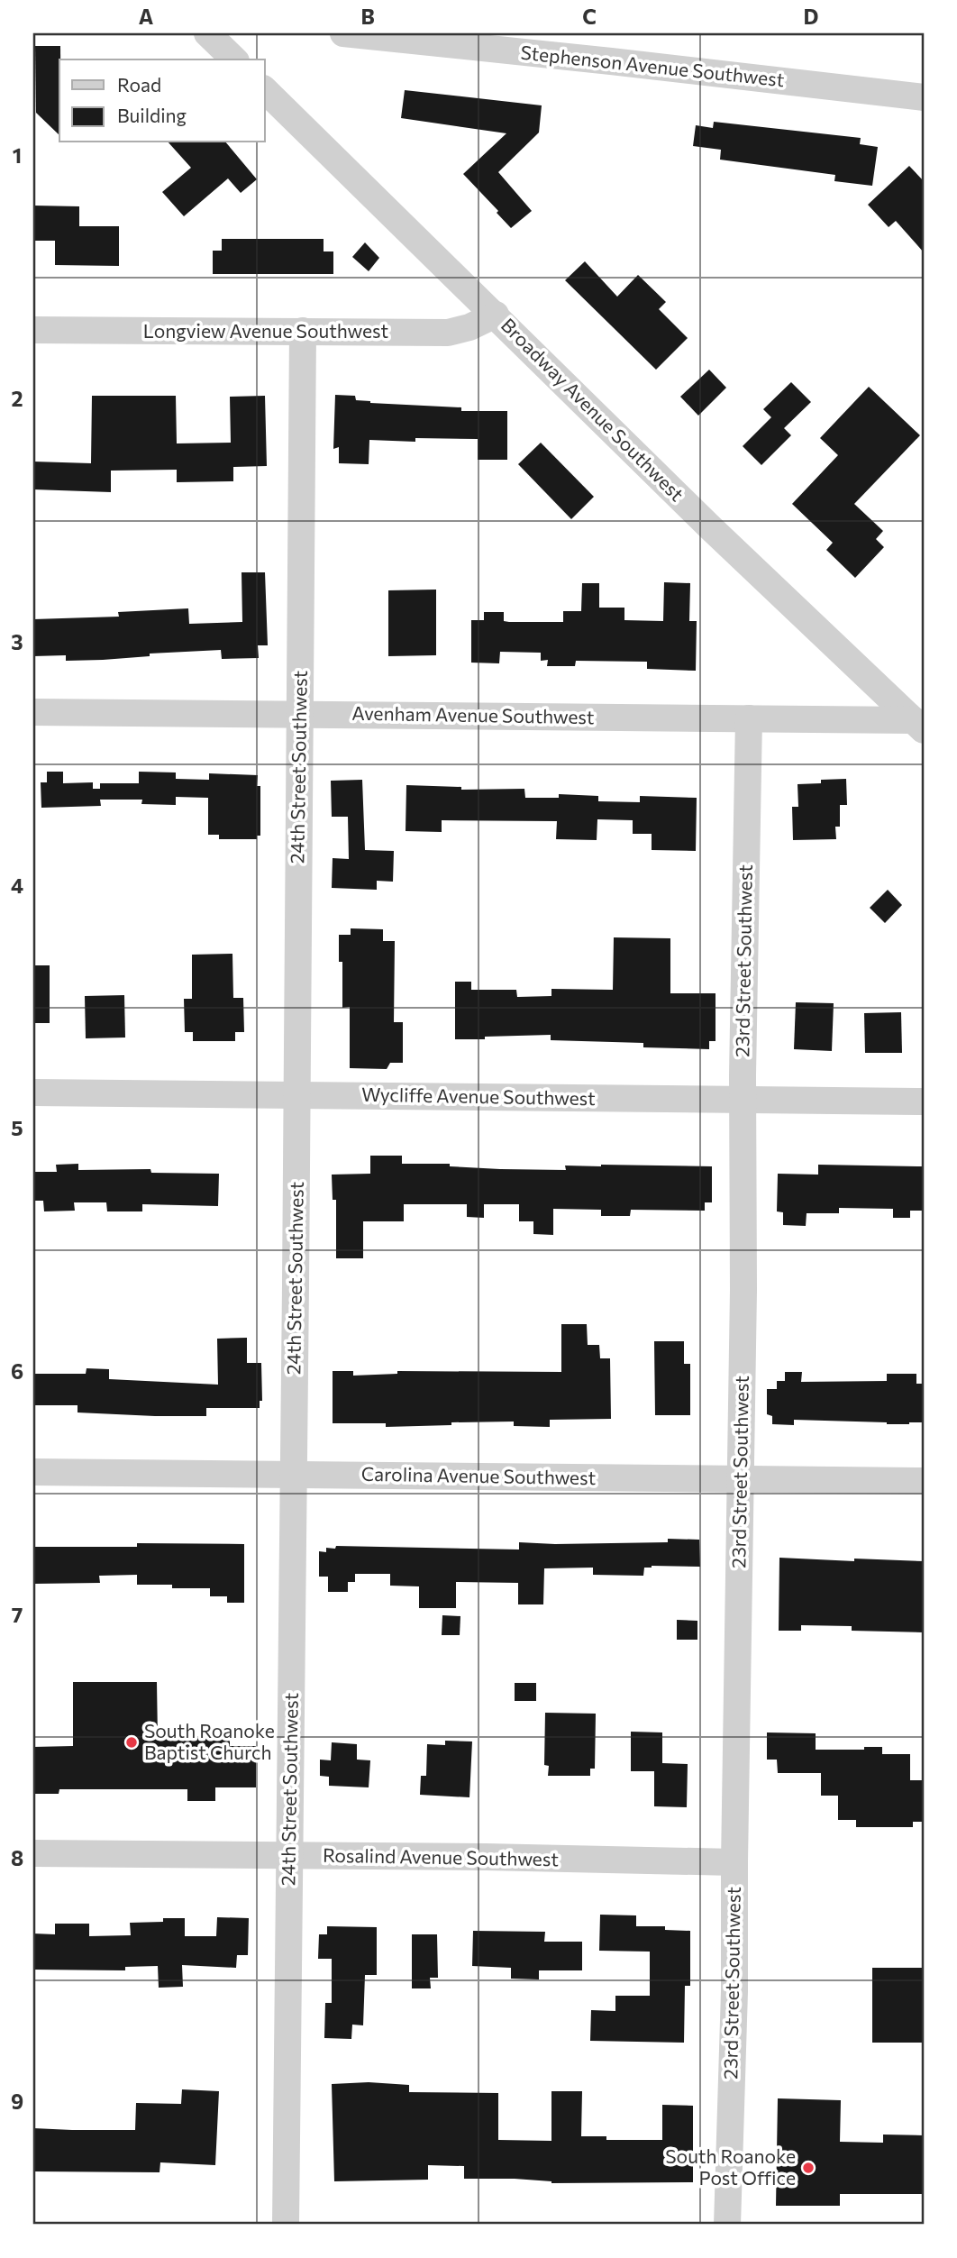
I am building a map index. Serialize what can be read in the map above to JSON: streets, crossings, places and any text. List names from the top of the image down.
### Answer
{
  "streets": {
    "street": [
      "Stephenson Avenue Southwest",
      "Longview Avenue Southwest",
      "Broadway Avenue Southwest",
      "Avenham Avenue Southwest",
      "24th Street Southwest",
      "23rd Street Southwest",
      "Wycliffe Avenue Southwest",
      "Carolina Avenue Southwest",
      "Rosalind Avenue Southwest"
    ]
  },
  "crossings": [
    ["Longview Avenue Southwest", "Broadway Avenue Southwest"],
    ["Longview Avenue Southwest", "24th Street Southwest"],
    ["Broadway Avenue Southwest", "Avenham Avenue Southwest"],
    ["Avenham Avenue Southwest", "24th Street Southwest"],
    ["Avenham Avenue Southwest", "23rd Street Southwest"],
    ["24th Street Southwest", "Wycliffe Avenue Southwest"],
    ["24th Street Southwest", "Carolina Avenue Southwest"],
    ["24th Street Southwest", "Rosalind Avenue Southwest"],
    ["23rd Street Southwest", "Wycliffe Avenue Southwest"],
    ["23rd Street Southwest", "Carolina Avenue Southwest"],
    ["23rd Street Southwest", "Rosalind Avenue Southwest"]
  ],
  "places": ["South Roanoke Baptist Church", "South Roanoke Post Office"],
  "legend": ["Road", "Building"],
  "grid": {
    "columns": [
      "A",
      "B",
      "C",
      "D"
    ],
    "rows": [
      "1",
      "2",
      "3",
      "4",
      "5",
      "6",
      "7",
      "8",
      "9"
    ]
  }
}
